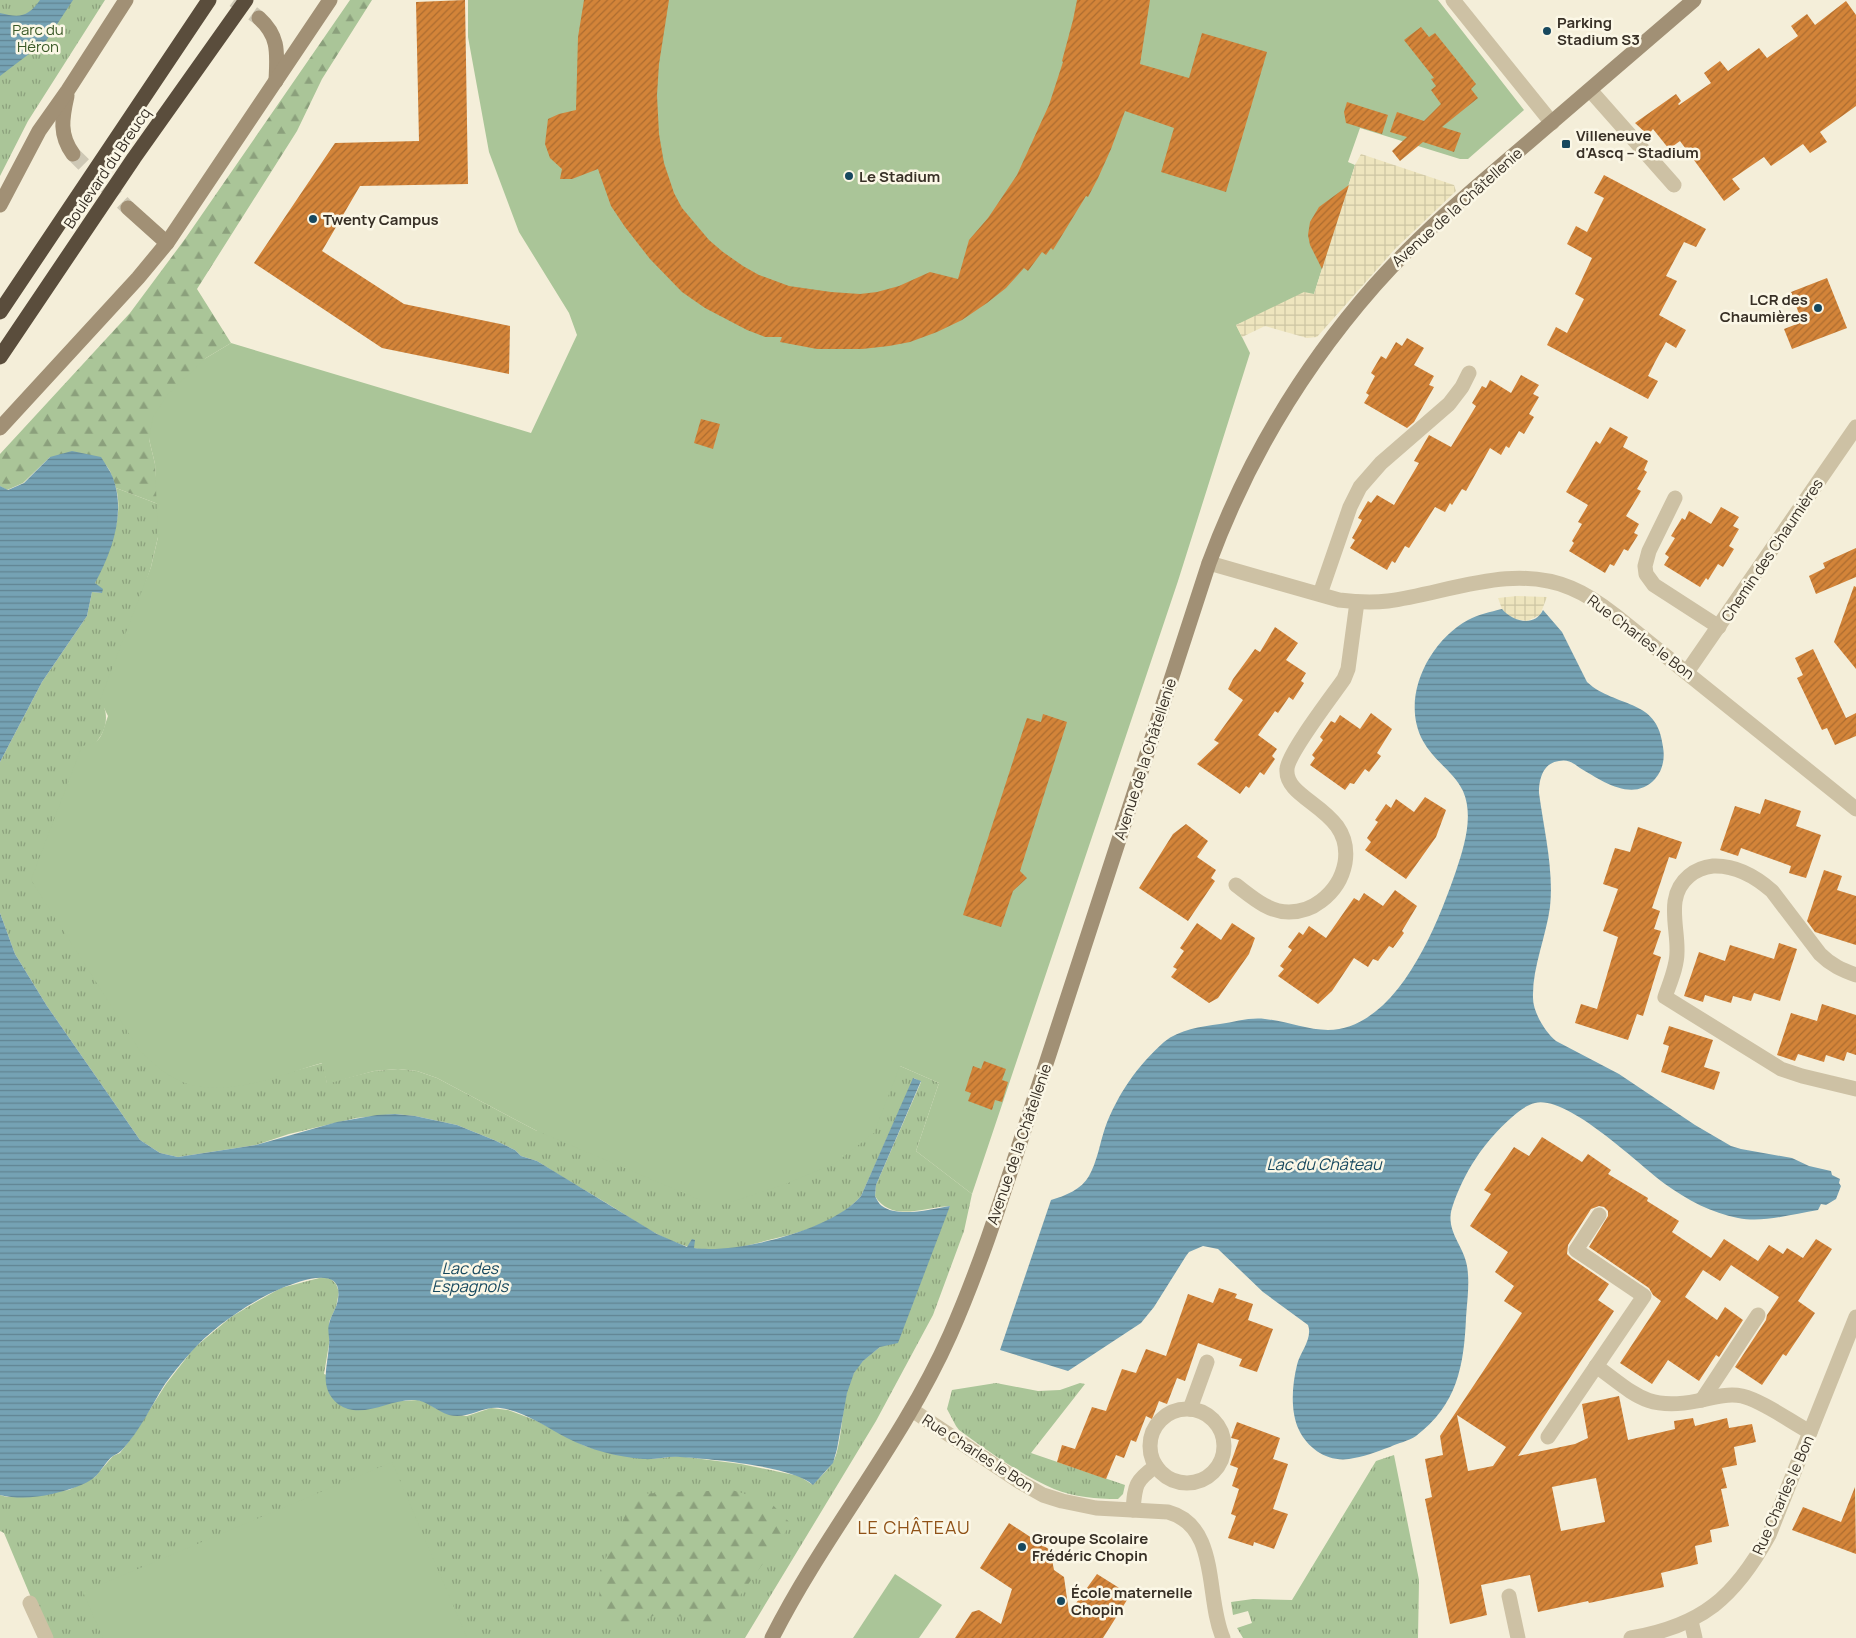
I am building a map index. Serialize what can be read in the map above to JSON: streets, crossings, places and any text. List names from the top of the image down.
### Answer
{
  "streets": {
    "highway": ["Boulevard du Breucq"],
    "street": ["Avenue de la Châtellenie", "Chemin des Chaumières", "Rue Charles le Bon"]
  },
  "crossings": [
    ["Avenue de la Châtellenie", "Rue Charles le Bon"],
    ["Chemin des Chaumières", "Rue Charles le Bon"]
  ],
  "districts": ["LE CHÂTEAU"],
  "water": ["Lac du Château", "Lac des Espagnols"],
  "parks": ["Parc du Héron"],
  "places": {
    "other": [
      "Parking Stadium S3",
      "Le Stadium",
      "Twenty Campus",
      "LCR des Chaumières",
      "Groupe Scolaire Frédéric Chopin",
      "École maternelle Chopin"
    ],
    "transit": ["Villeneuve d'Ascq – Stadium"]
  }
}
